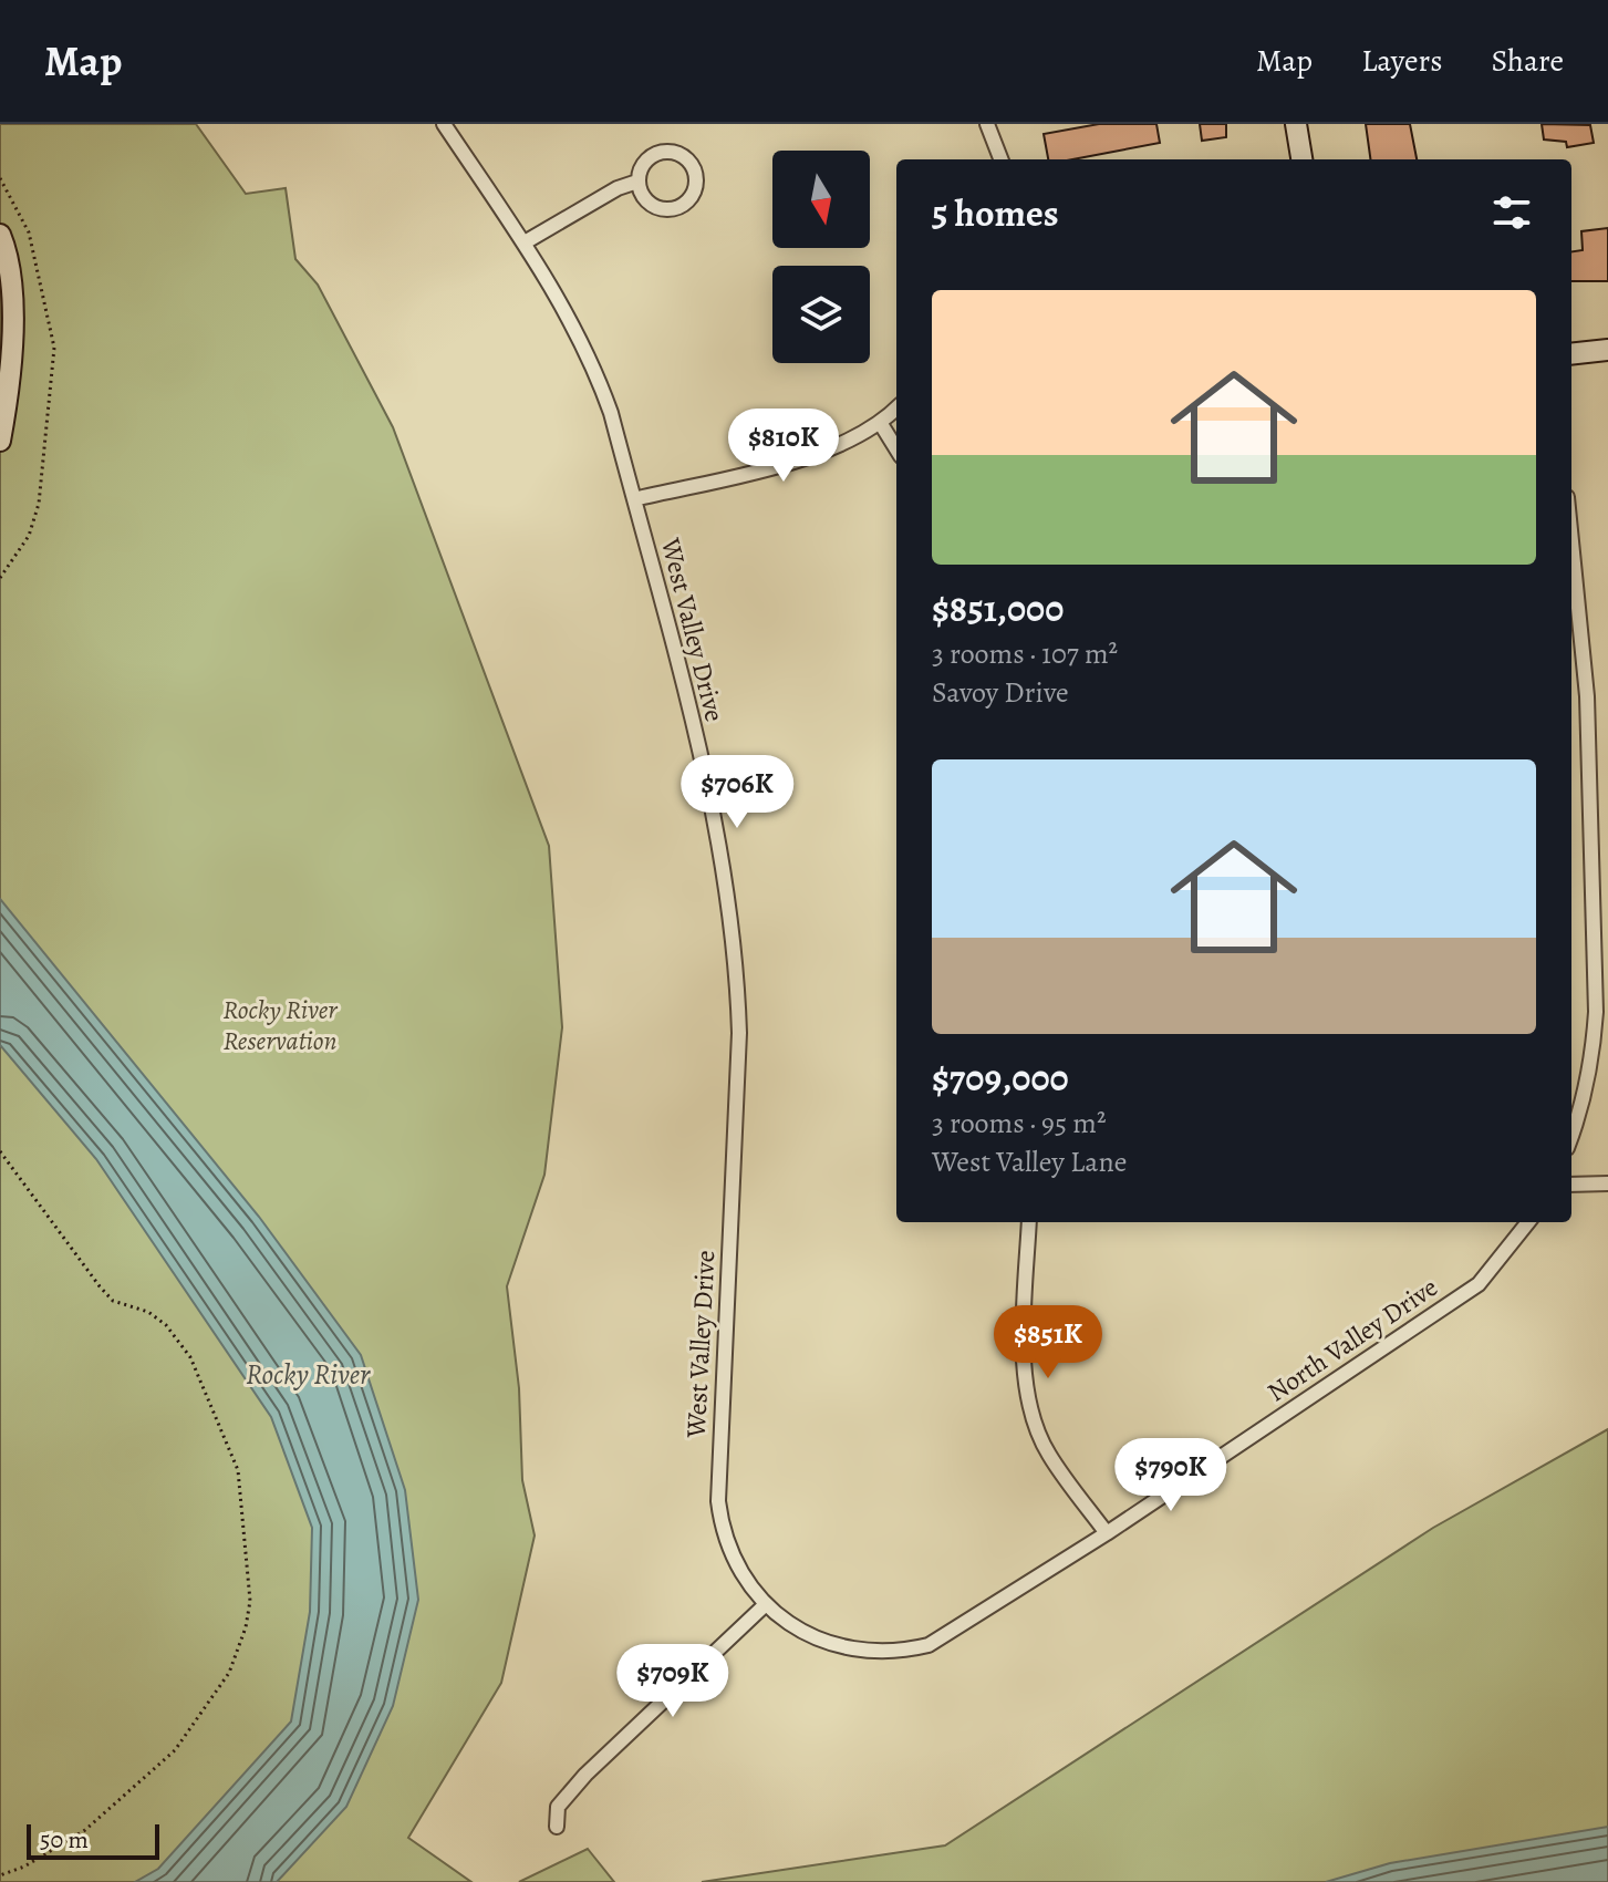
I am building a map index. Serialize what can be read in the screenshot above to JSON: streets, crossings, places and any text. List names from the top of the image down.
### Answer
{
  "streets": {
    "street": ["West Valley Drive", "North Valley Drive"]
  },
  "crossings": [
    ["West Valley Drive", "North Valley Drive"]
  ],
  "water": ["Rocky River"],
  "parks": ["Rocky River Reservation"],
  "scale_bar": "50 m",
  "north": "bottom",
  "page": {
    "header": "Map",
    "nav": ["Map", "Layers", "Share"],
    "heading": "5 homes",
    "list": [
      {
        "name": "$851,000",
        "note": "3 rooms · 107 m² · Savoy Drive"
      },
      {
        "name": "$709,000",
        "note": "3 rooms · 95 m² · West Valley Lane"
      }
    ],
    "price": [
      "$810K",
      "$706K",
      "$851K",
      "$790K",
      "$709K"
    ],
    "scale": "50 m"
  }
}
